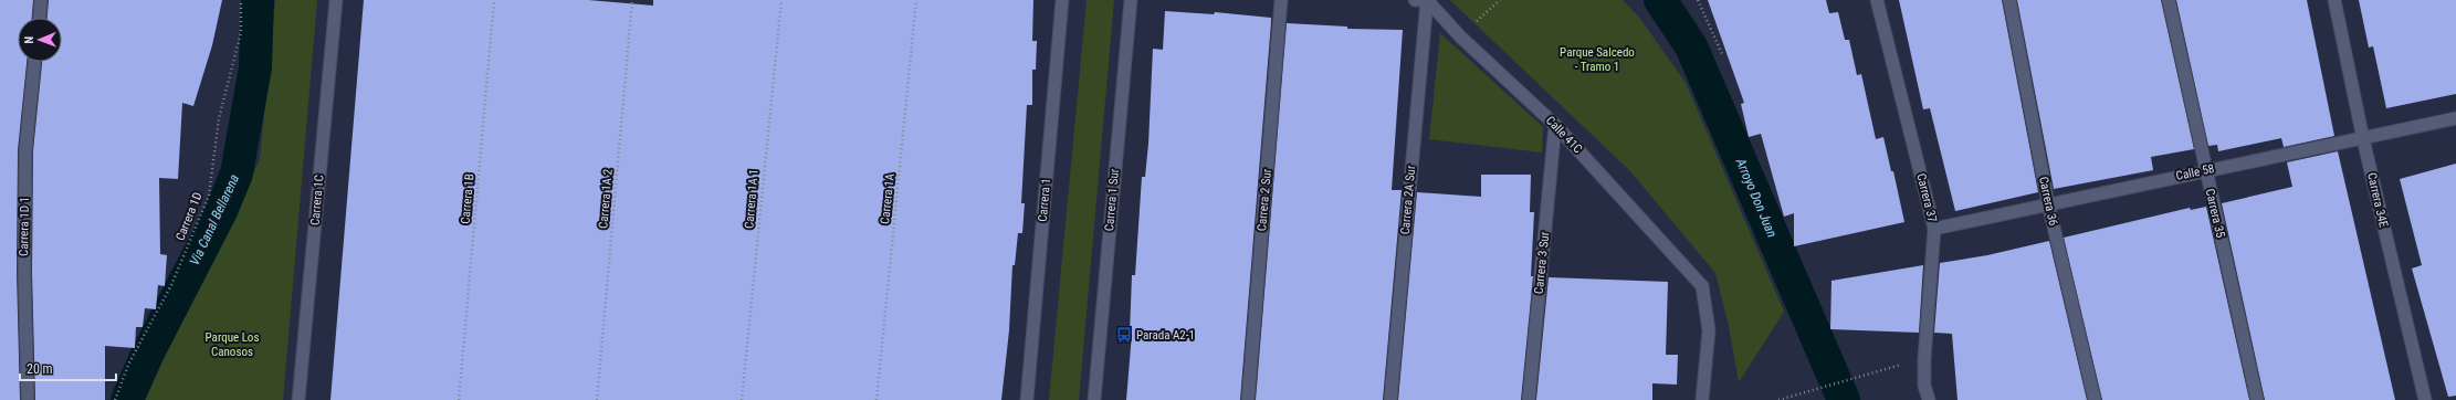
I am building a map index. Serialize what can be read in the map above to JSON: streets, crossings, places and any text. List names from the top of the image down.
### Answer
{
  "streets": {
    "street": [
      "Calle 41C",
      "Calle 58",
      "Carrera 37",
      "Carrera 1C",
      "Carrera 1",
      "Carrera 1 Sur",
      "Carrera 2 Sur",
      "Carrera 2A Sur",
      "Carrera 34E",
      "Carrera 36",
      "Carrera 35",
      "Carrera 1D 1",
      "Carrera 3 Sur"
    ],
    "path": [
      "Carrera 1B",
      "Carrera 1A 2",
      "Carrera 1A 1",
      "Carrera 1A",
      "Carrera 1D"
    ]
  },
  "crossings": [
    ["Calle 41C", "Carrera 2A Sur"],
    ["Calle 41C", "Carrera 3 Sur"],
    ["Calle 58", "Carrera 37"],
    ["Calle 58", "Carrera 34E"],
    ["Calle 58", "Carrera 36"],
    ["Calle 58", "Carrera 35"]
  ],
  "water": ["Arroyo Don Juan", "Via Canal Bellarena"],
  "parks": ["Parque Salcedo - Tramo 1", "Parque Los Canosos"],
  "places": {
    "bus stop": ["Parada A2-1"]
  },
  "scale_bar": "20 m",
  "north": "left"
}
